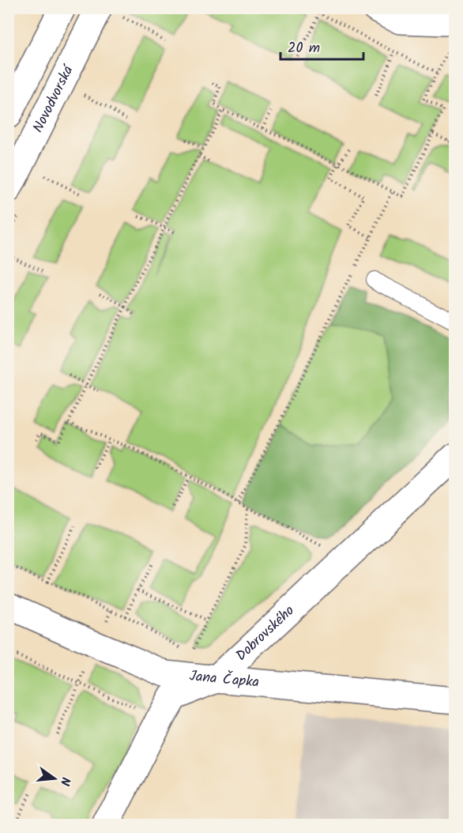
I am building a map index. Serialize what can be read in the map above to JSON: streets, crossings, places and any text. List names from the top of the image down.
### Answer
{
  "streets": {
    "street": ["Novodvorská", "Dobrovského", "Jana Čapka"]
  },
  "crossings": [
    ["Dobrovského", "Jana Čapka"]
  ],
  "scale_bar": "20 m",
  "north": "right"
}
